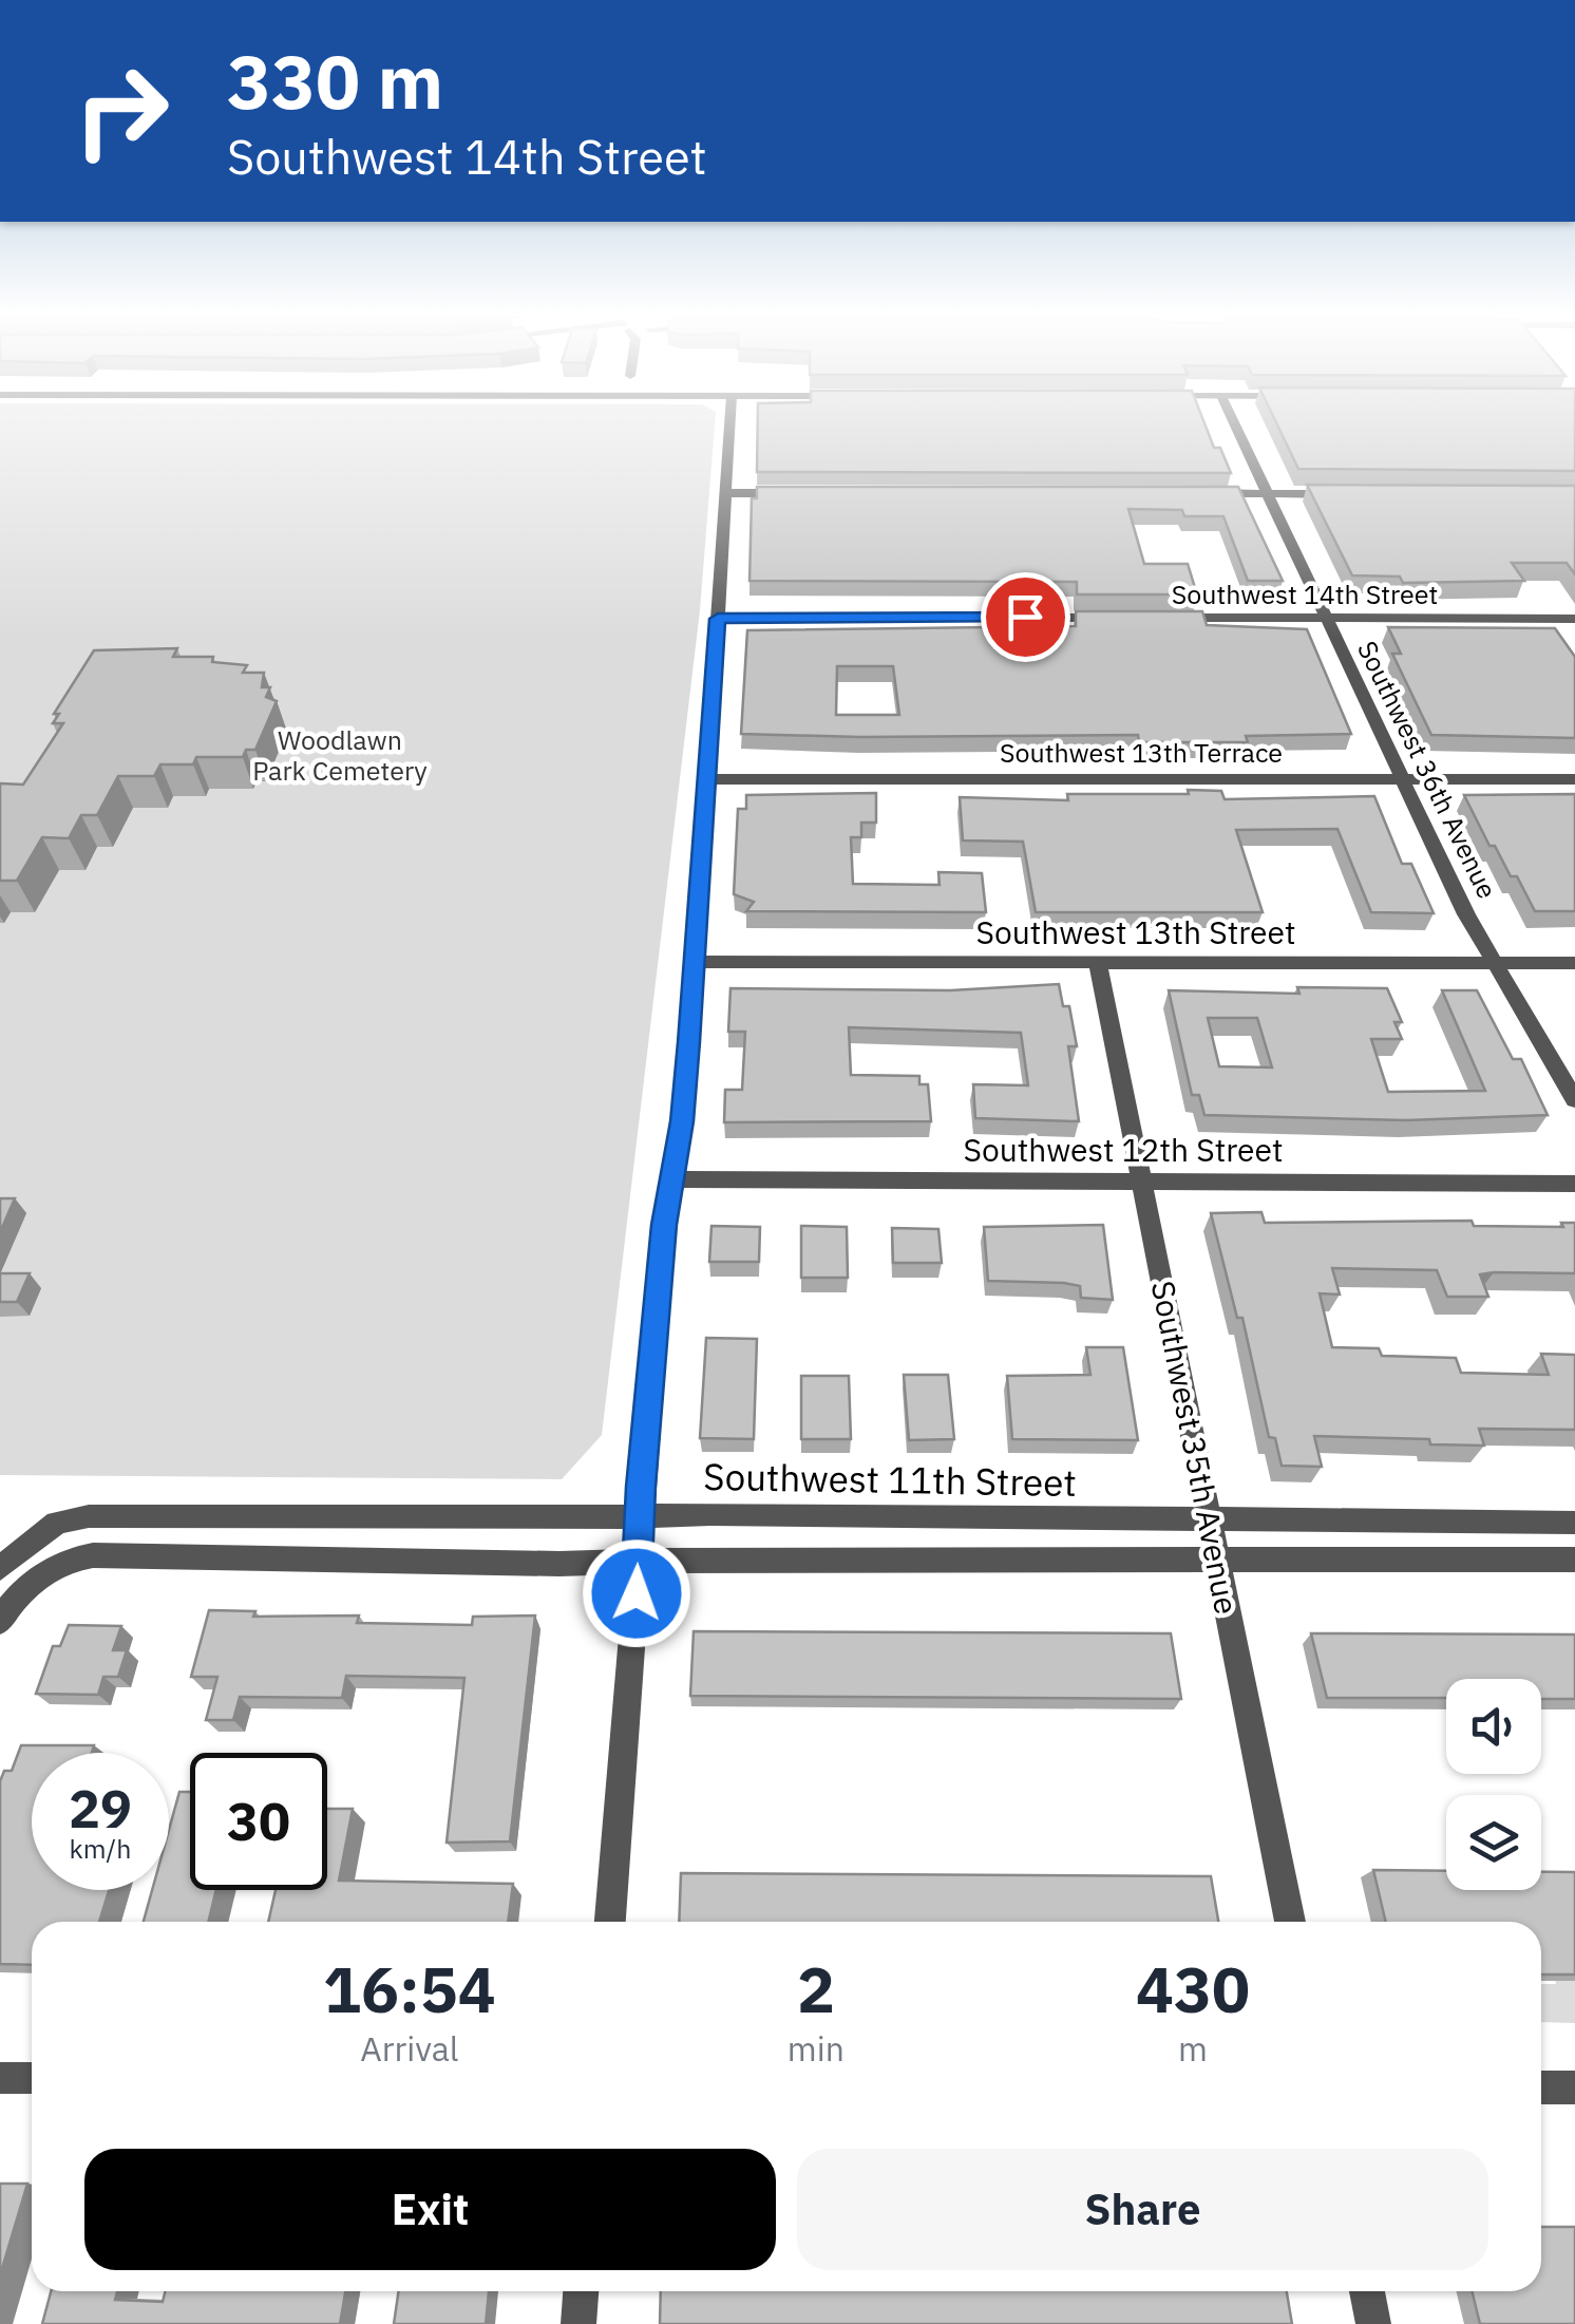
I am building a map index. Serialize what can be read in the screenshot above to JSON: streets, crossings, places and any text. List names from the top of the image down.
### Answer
{
  "streets": {
    "street": [
      "Southwest 14th Street",
      "Southwest 13th Terrace",
      "Southwest 36th Avenue",
      "Southwest 13th Street",
      "Southwest 12th Street",
      "Southwest 35th Avenue",
      "Southwest 11th Street"
    ]
  },
  "crossings": [
    ["Southwest 14th Street", "Southwest 36th Avenue"],
    ["Southwest 13th Terrace", "Southwest 36th Avenue"],
    ["Southwest 36th Avenue", "Southwest 13th Street"],
    ["Southwest 13th Street", "Southwest 35th Avenue"],
    ["Southwest 12th Street", "Southwest 35th Avenue"],
    ["Southwest 35th Avenue", "Southwest 11th Street"]
  ],
  "parks": ["Woodlawn Park Cemetery"],
  "page": {
    "turn": ["330 m", "Southwest 14th Street"],
    "speed": "29 km/h",
    "limit": "30",
    "eta": [
      "16:54",
      "Arrival",
      "2",
      "min",
      "430",
      "m"
    ],
    "buttons": ["Exit", "Share"]
  }
}
